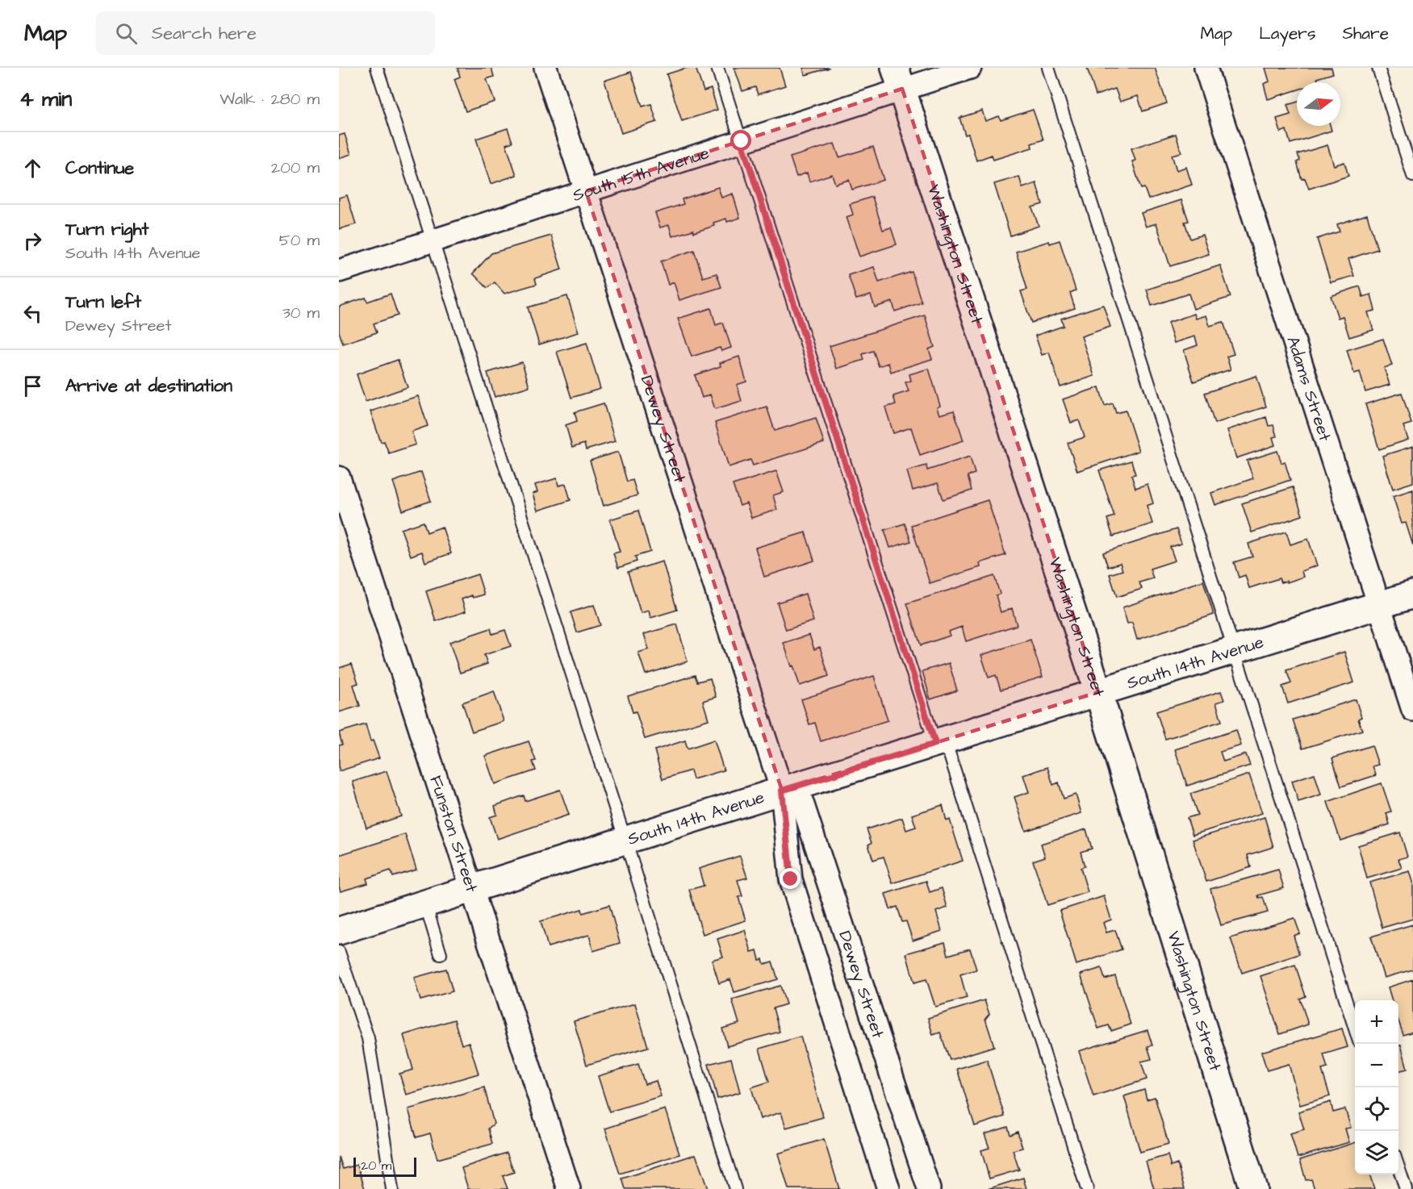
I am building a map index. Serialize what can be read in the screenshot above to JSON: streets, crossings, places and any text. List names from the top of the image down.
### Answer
{
  "streets": {
    "street": [
      "South 15th Avenue",
      "Washington Street",
      "Adams Street",
      "Dewey Street",
      "South 14th Avenue",
      "Funston Street"
    ]
  },
  "crossings": [
    ["South 15th Avenue", "Washington Street"],
    ["South 15th Avenue", "Dewey Street"],
    ["Washington Street", "South 14th Avenue"],
    ["Adams Street", "South 14th Avenue"],
    ["Dewey Street", "South 14th Avenue"],
    ["South 14th Avenue", "Funston Street"]
  ],
  "scale_bar": "20 m",
  "north": "right",
  "page": {
    "header": "Map",
    "search": "Search here",
    "nav": ["Map", "Layers", "Share"],
    "heading": ["4 min", "Walk · 280 m"],
    "list": [
      ["Continue", "200 m"],
      ["Turn right", "South 14th Avenue", "50 m"],
      ["Turn left", "Dewey Street", "30 m"],
      "Arrive at destination"
    ],
    "map_buttons": ["+", "−"],
    "scale": "20 m"
  }
}
